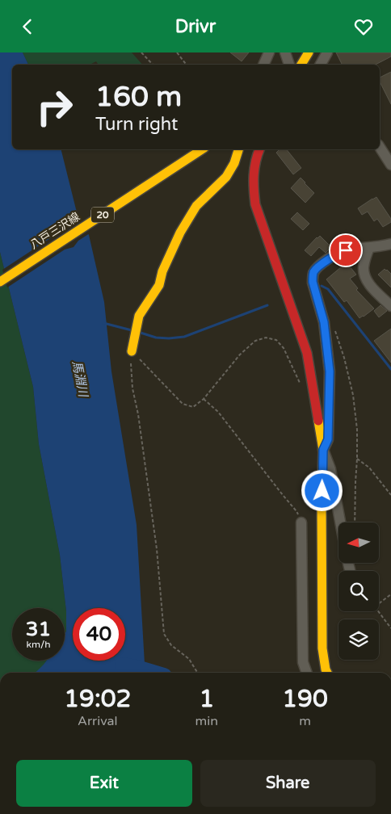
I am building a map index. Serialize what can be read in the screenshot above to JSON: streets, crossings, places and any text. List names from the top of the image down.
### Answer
{
  "streets": {
    "street": ["20", "八戸三沢線"]
  },
  "water": ["馬淵川"],
  "north": "left",
  "page": {
    "header": "Drivr",
    "turn": ["160 m", "Turn right"],
    "speed": "31 km/h",
    "limit": "40",
    "eta": [
      "19:02",
      "Arrival",
      "1",
      "min",
      "190",
      "m"
    ],
    "buttons": ["Exit", "Share"]
  }
}
